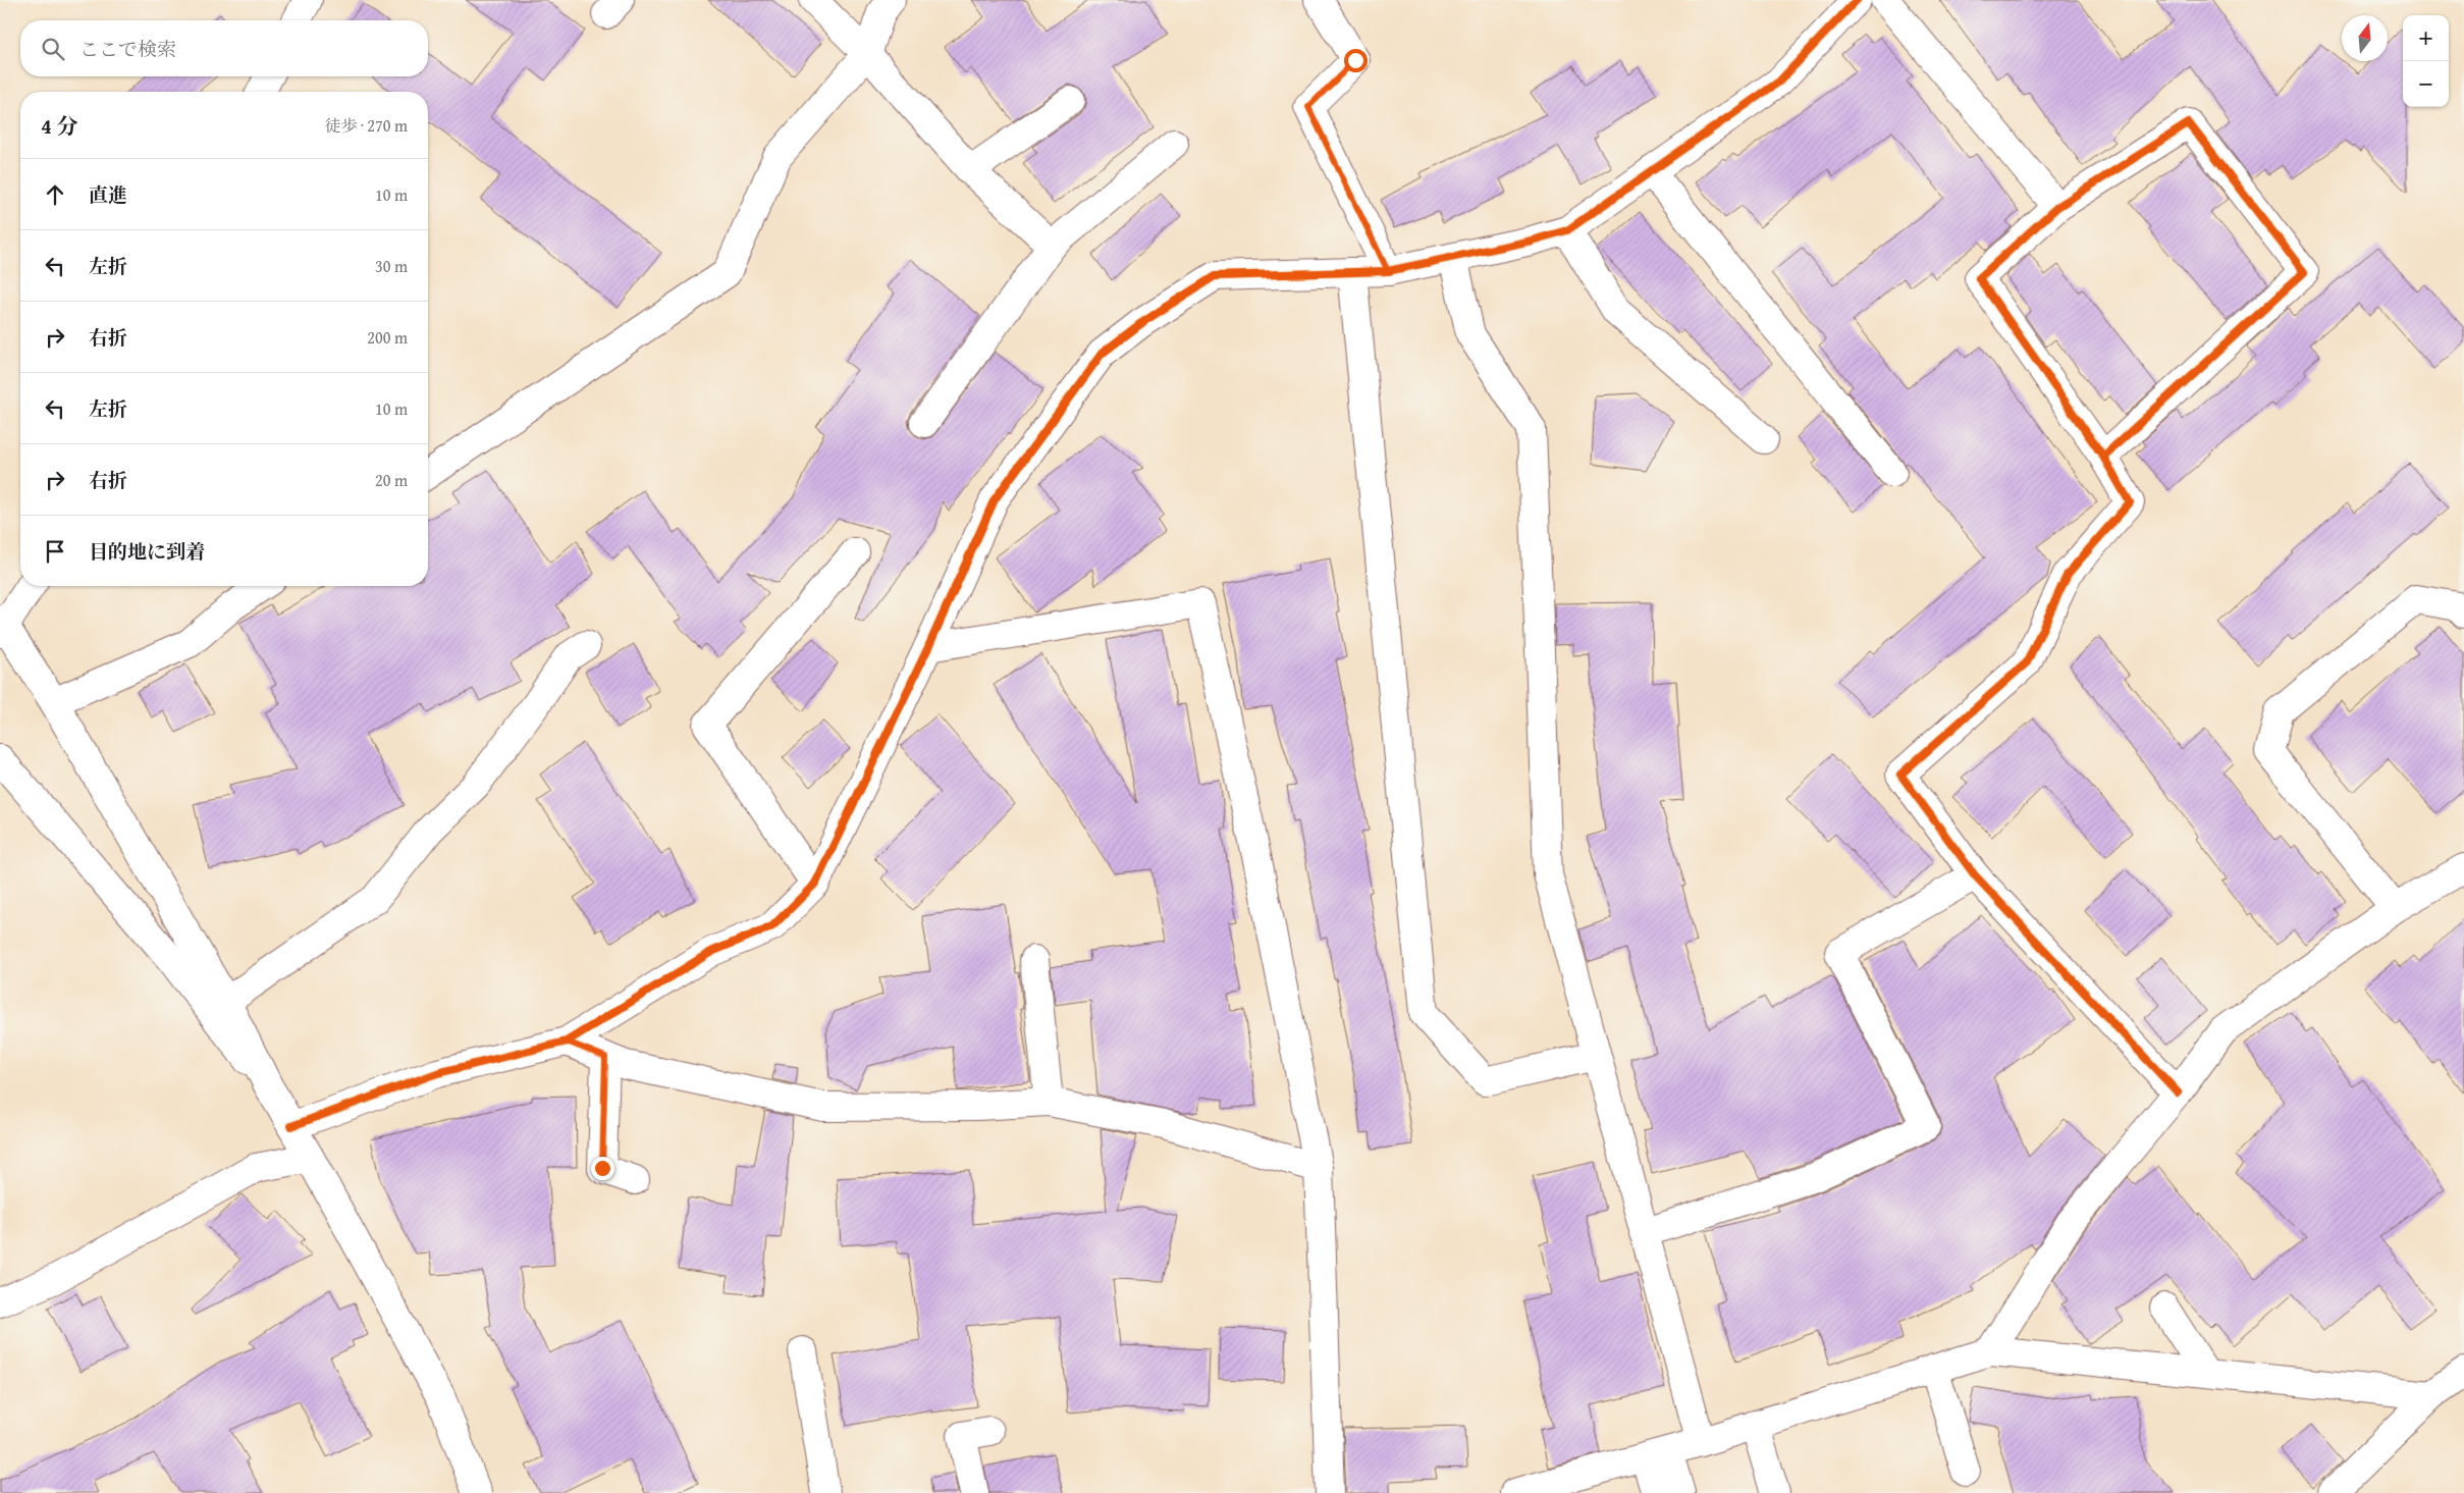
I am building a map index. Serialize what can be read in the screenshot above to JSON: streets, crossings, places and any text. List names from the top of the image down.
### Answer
{
  "north": "top",
  "page": {
    "map_buttons": ["+", "−"],
    "search": "ここで検索",
    "heading": ["4 分", "徒歩 · 270 m"],
    "list": [
      ["直進", "10 m"],
      ["左折", "30 m"],
      ["右折", "200 m"],
      ["左折", "10 m"],
      ["右折", "20 m"],
      "目的地に到着"
    ]
  }
}
